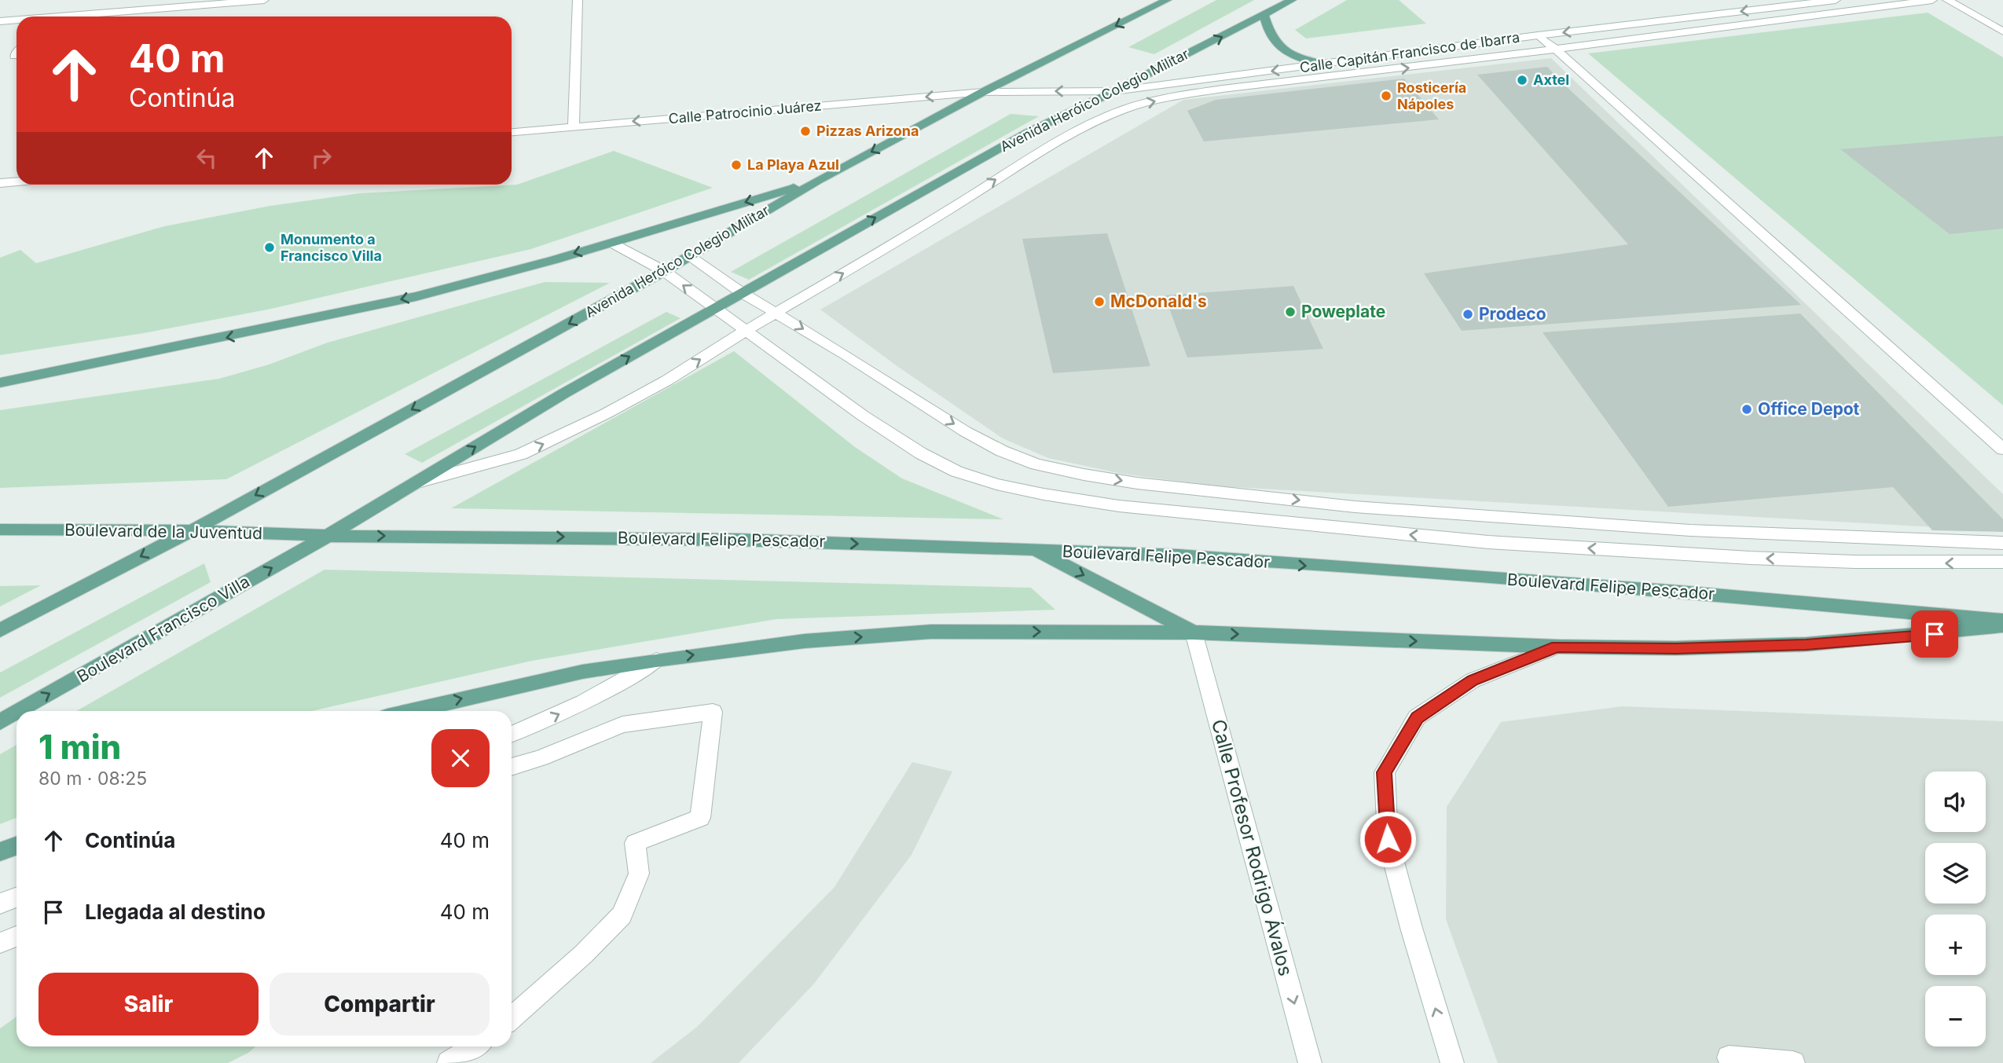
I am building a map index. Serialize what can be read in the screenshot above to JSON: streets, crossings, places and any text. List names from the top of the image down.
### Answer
{
  "streets": {
    "main road": [
      "Avenida Heróico Colegio Militar",
      "Boulevard de la Juventud",
      "Boulevard Felipe Pescador",
      "Boulevard Francisco Villa"
    ],
    "street": ["Calle Capitán Francisco de Ibarra", "Calle Patrocinio Juárez", "Calle Profesor Rodrigo Ávalos"]
  },
  "crossings": [
    ["Calle Capitán Francisco de Ibarra", "Avenida Heróico Colegio Militar"],
    ["Calle Capitán Francisco de Ibarra", "Calle Patrocinio Juárez"],
    ["Avenida Heróico Colegio Militar", "Calle Patrocinio Juárez"],
    ["Avenida Heróico Colegio Militar", "Boulevard de la Juventud"],
    ["Avenida Heróico Colegio Militar", "Boulevard Felipe Pescador"],
    ["Avenida Heróico Colegio Militar", "Boulevard Francisco Villa"],
    ["Boulevard de la Juventud", "Boulevard Felipe Pescador"],
    ["Boulevard de la Juventud", "Boulevard Francisco Villa"],
    ["Boulevard Felipe Pescador", "Boulevard Francisco Villa"]
  ],
  "one_way": ["Calle Profesor Rodrigo Ávalos"],
  "places": [
    "Axtel",
    "Rosticería Nápoles",
    "Pizzas Arizona",
    "La Playa Azul",
    "Monumento a Francisco Villa",
    "McDonald's",
    "Poweplate",
    "Prodeco",
    "Office Depot"
  ],
  "page": {
    "turn": ["40 m", "Continúa"],
    "heading": ["1 min", "80 m · 08:25"],
    "map_buttons": ["+", "−"],
    "list": [
      {
        "name": "Continúa",
        "value": "40 m"
      },
      {
        "name": "Llegada al destino",
        "value": "40 m"
      }
    ],
    "buttons": ["Salir", "Compartir"]
  }
}
